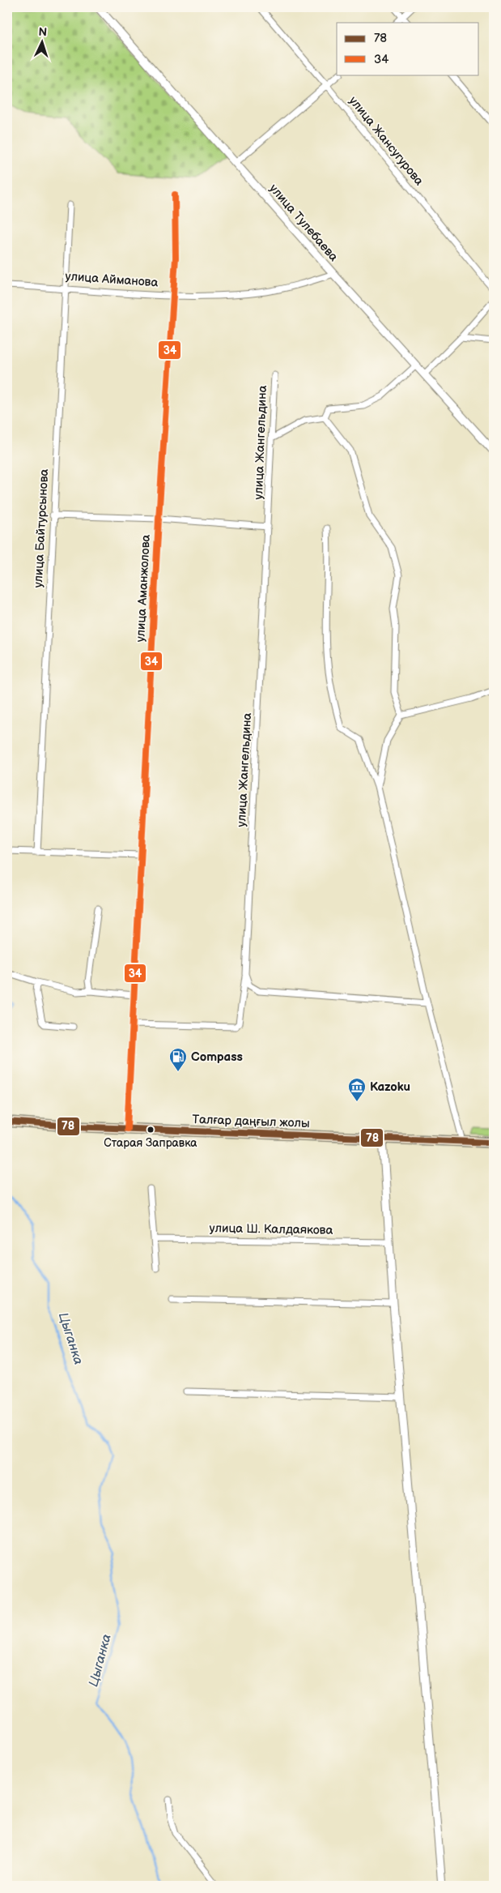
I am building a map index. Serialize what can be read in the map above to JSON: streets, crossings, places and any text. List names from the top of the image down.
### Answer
{
  "streets": {
    "main road": ["Талғар даңғыл жолы"],
    "street": [
      "улица Жансугурова",
      "улица Тулебаева",
      "улица Айманова",
      "улица Жангельдина",
      "улица Байтурсынова",
      "улица Аманжолова",
      "улица Ш. Калдаякова"
    ]
  },
  "crossings": [
    ["улица Тулебаева", "улица Айманова"],
    ["улица Айманова", "улица Байтурсынова"],
    ["улица Айманова", "улица Аманжолова"],
    ["улица Жангельдина", "улица Аманжолова"],
    ["улица Аманжолова", "Талғар даңғыл жолы"]
  ],
  "water": ["Цыганка"],
  "places": {
    "fuel station": ["Compass"],
    "museum": ["Kazoku"],
    "other": ["Старая Заправка"]
  },
  "lines": ["transit line 34", "transit line 78"],
  "legend": ["78", "34"],
  "north": "top"
}
